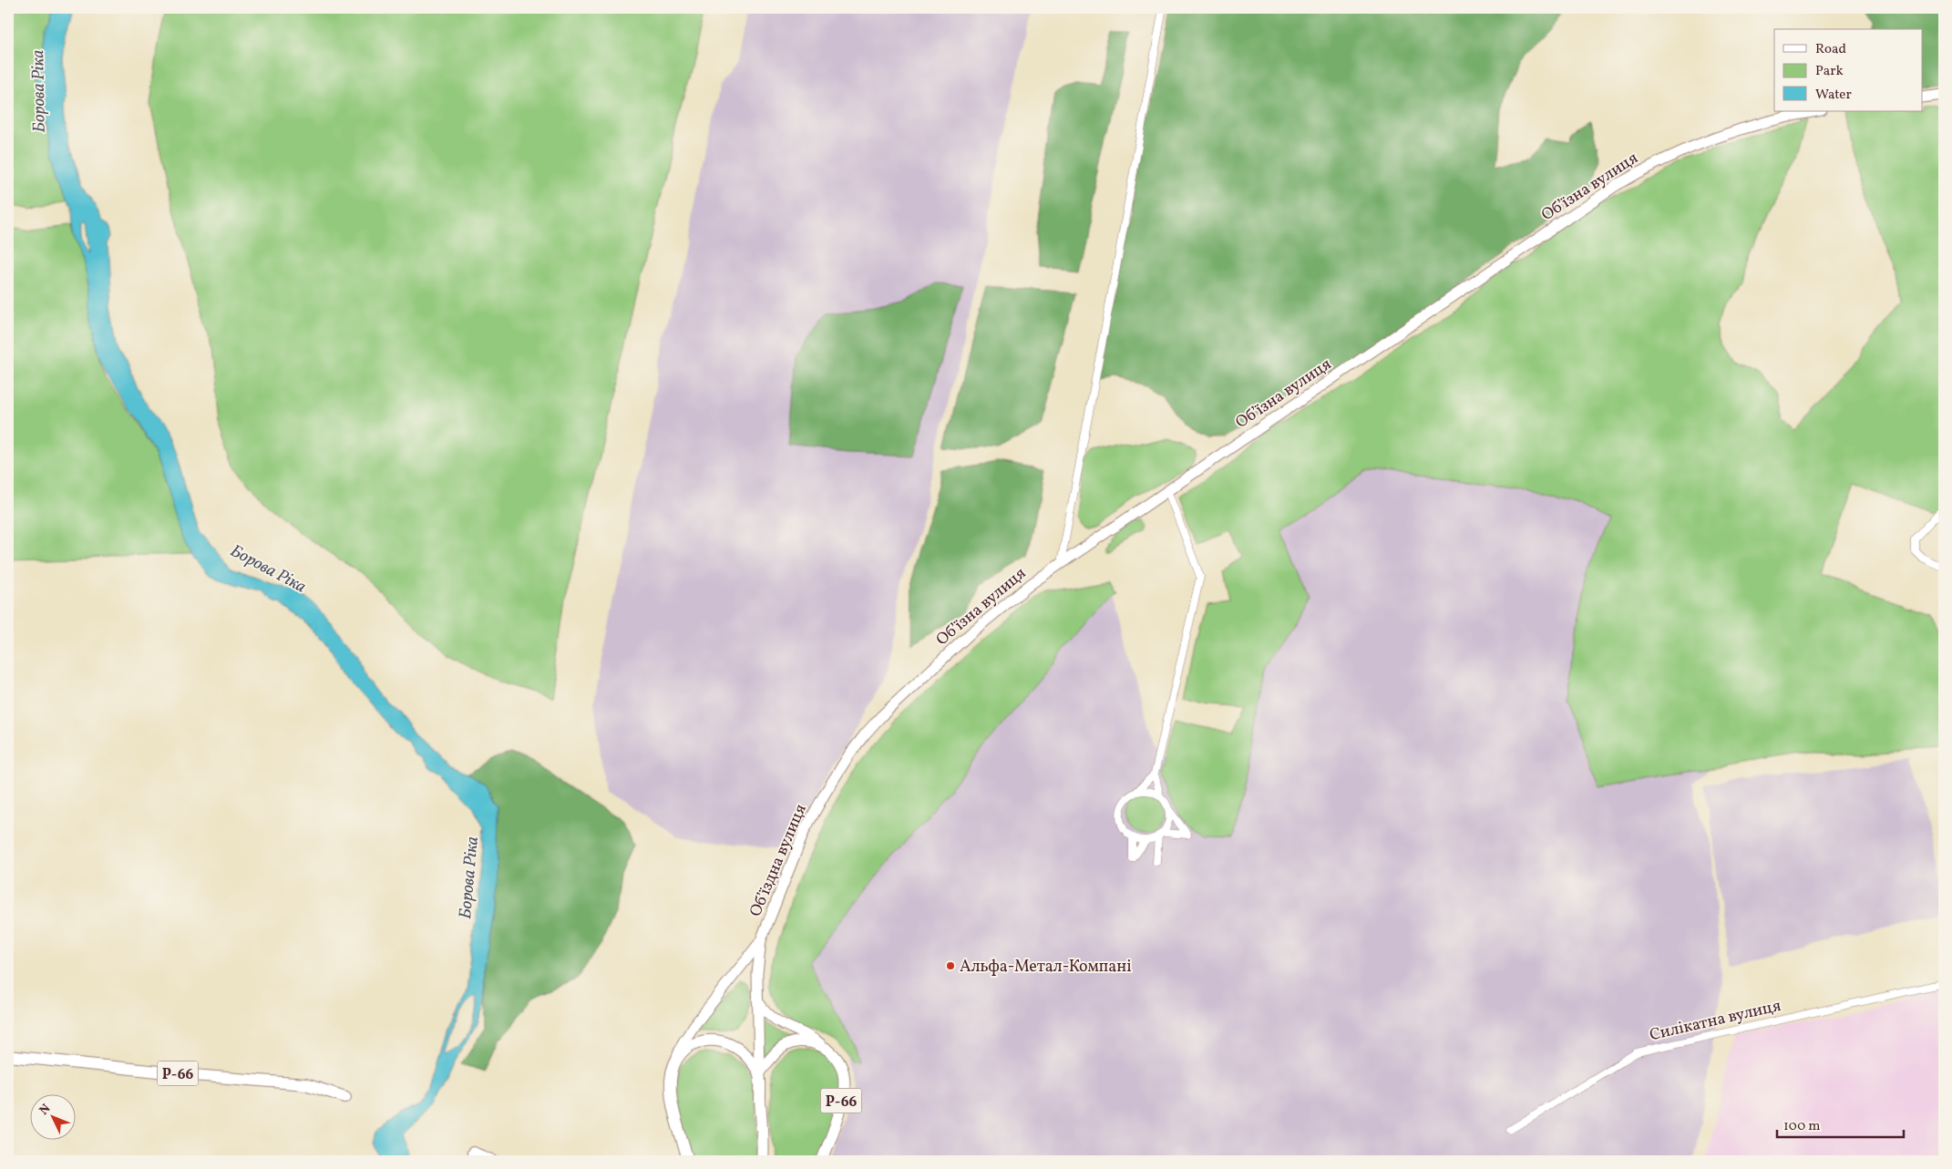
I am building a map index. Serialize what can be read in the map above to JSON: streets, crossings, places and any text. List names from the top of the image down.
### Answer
{
  "streets": {
    "main road": ["Об’їзна вулиця", "Об’їздна вулиця", "Р-66"],
    "street": ["Силікатна вулиця"]
  },
  "crossings": [
    ["Об’їзна вулиця", "Об’їздна вулиця"]
  ],
  "water": ["Борова Ріка"],
  "places": ["Альфа-Метал-Компані"],
  "legend": ["Road", "Park", "Water"],
  "scale_bar": "100 m",
  "north": "top left"
}
